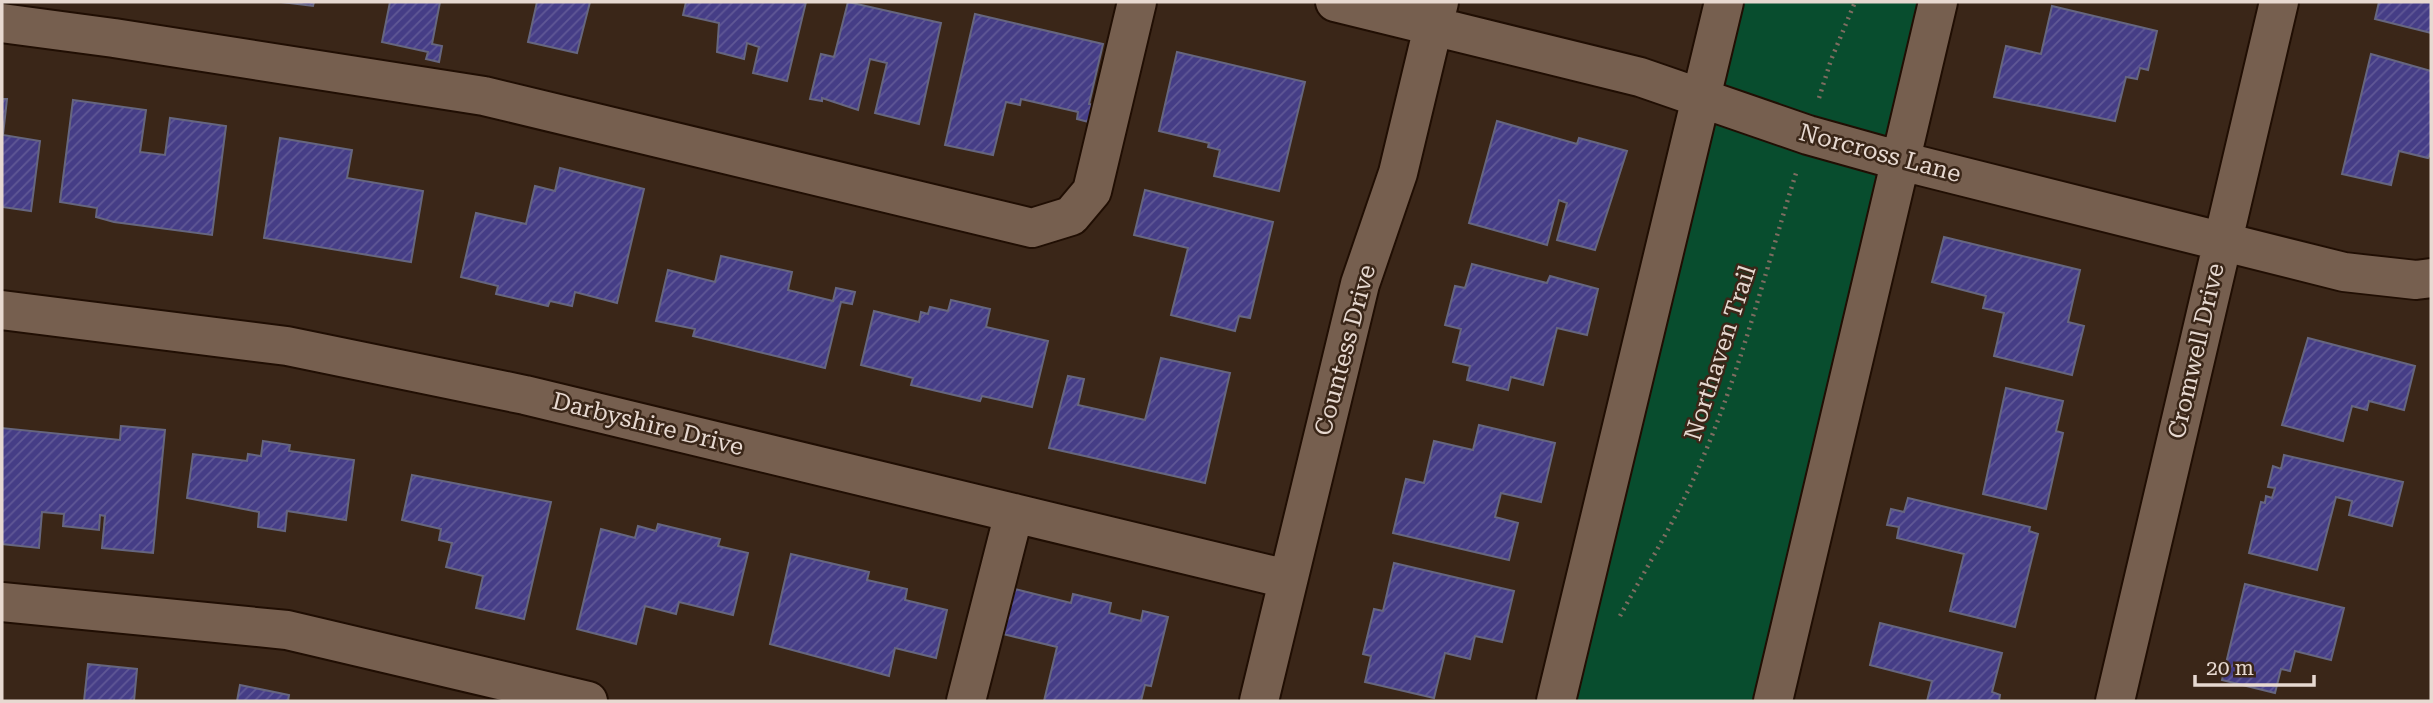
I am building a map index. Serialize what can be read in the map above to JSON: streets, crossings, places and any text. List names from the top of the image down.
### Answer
{
  "streets": {
    "street": [
      "Norcross Lane",
      "Countess Drive",
      "Cromwell Drive",
      "Darbyshire Drive"
    ],
    "path": ["Northaven Trail"]
  },
  "crossings": [
    ["Norcross Lane", "Countess Drive"],
    ["Norcross Lane", "Cromwell Drive"],
    ["Norcross Lane", "Northaven Trail"],
    ["Countess Drive", "Darbyshire Drive"]
  ],
  "scale_bar": "20 m"
}
